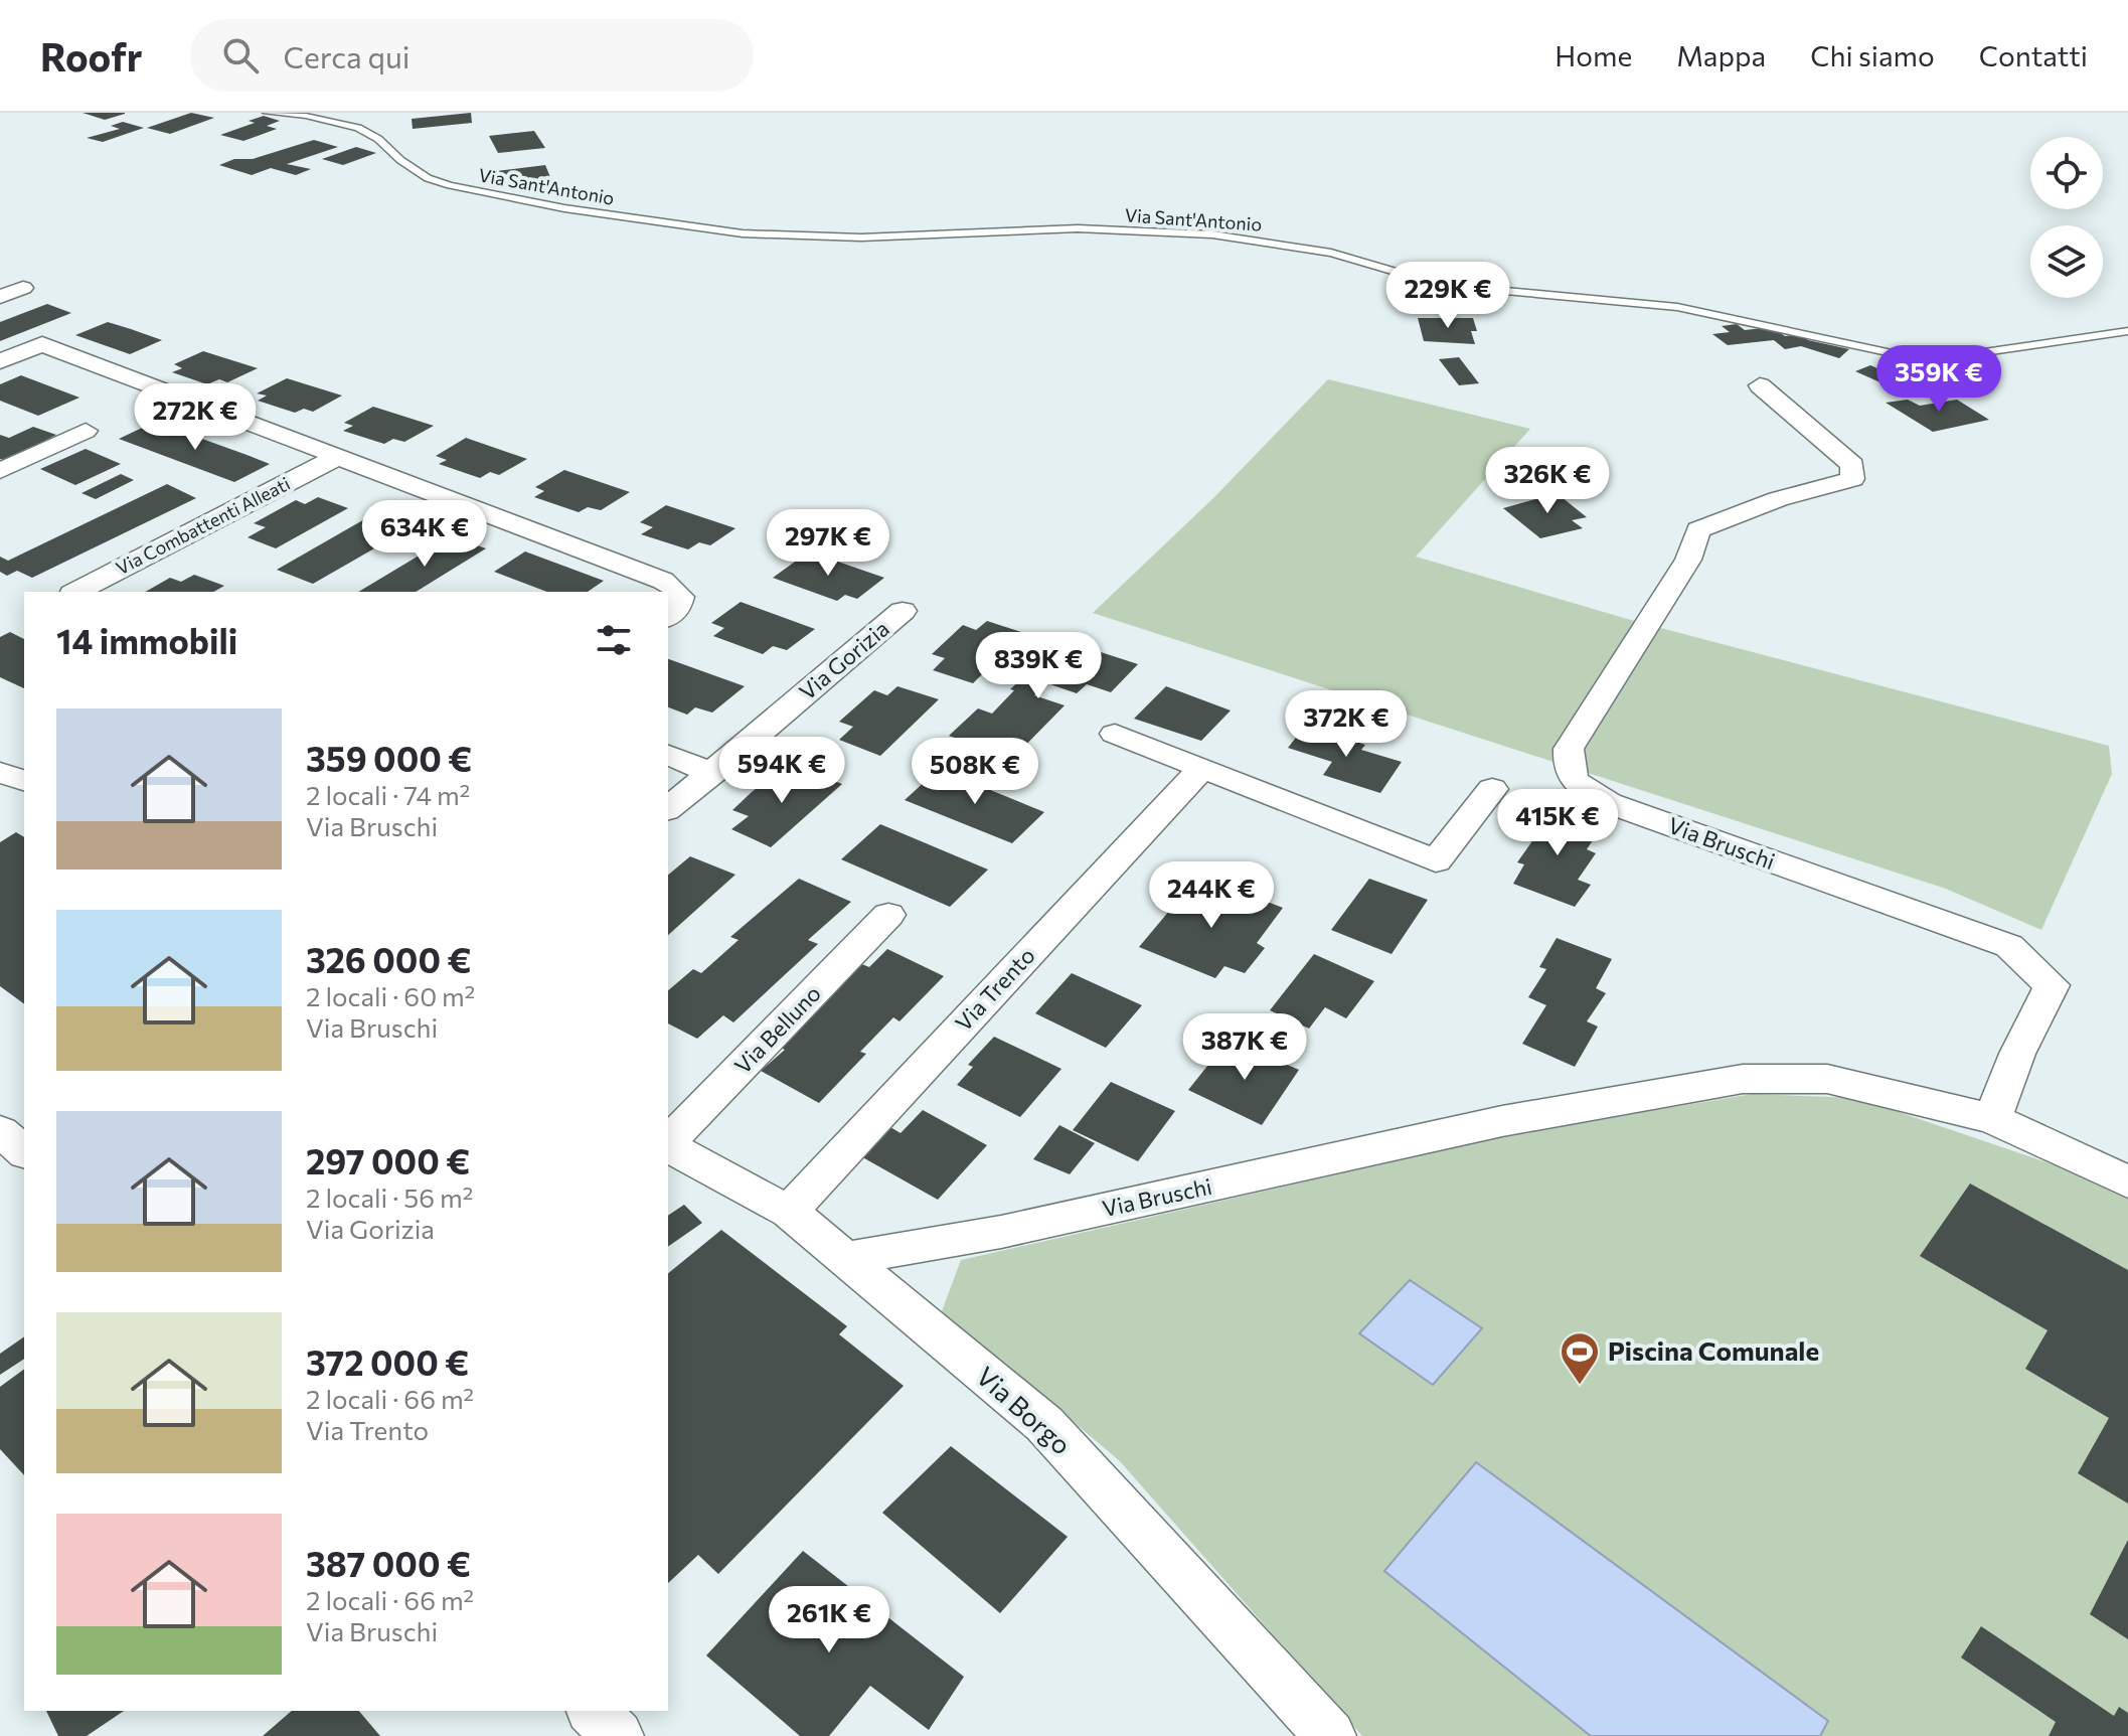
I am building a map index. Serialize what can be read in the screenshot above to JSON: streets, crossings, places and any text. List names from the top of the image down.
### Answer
{
  "streets": {
    "street": [
      "Via Combattenti Alleati",
      "Via Gorizia",
      "Via Bruschi",
      "Via Trento",
      "Via Belluno",
      "Via Borgo"
    ],
    "lane": ["Via Sant'Antonio"]
  },
  "crossings": [
    ["Via Bruschi", "Via Borgo"],
    ["Via Trento", "Via Borgo"]
  ],
  "places": {
    "sports": ["Piscina Comunale"]
  },
  "page": {
    "header": "Roofr",
    "search": "Cerca qui",
    "nav": [
      "Home",
      "Mappa",
      "Chi siamo",
      "Contatti"
    ],
    "price": [
      "229K €",
      "359K €",
      "272K €",
      "326K €",
      "634K €",
      "297K €",
      "839K €",
      "372K €",
      "594K €",
      "508K €",
      "415K €",
      "244K €",
      "387K €",
      "261K €"
    ],
    "heading": "14 immobili",
    "list": [
      {
        "name": "359 000 €",
        "note": "2 locali · 74 m² · Via Bruschi"
      },
      {
        "name": "326 000 €",
        "note": "2 locali · 60 m² · Via Bruschi"
      },
      {
        "name": "297 000 €",
        "note": "2 locali · 56 m² · Via Gorizia"
      },
      {
        "name": "372 000 €",
        "note": "2 locali · 66 m² · Via Trento"
      },
      {
        "name": "387 000 €",
        "note": "2 locali · 66 m² · Via Bruschi"
      }
    ]
  }
}
